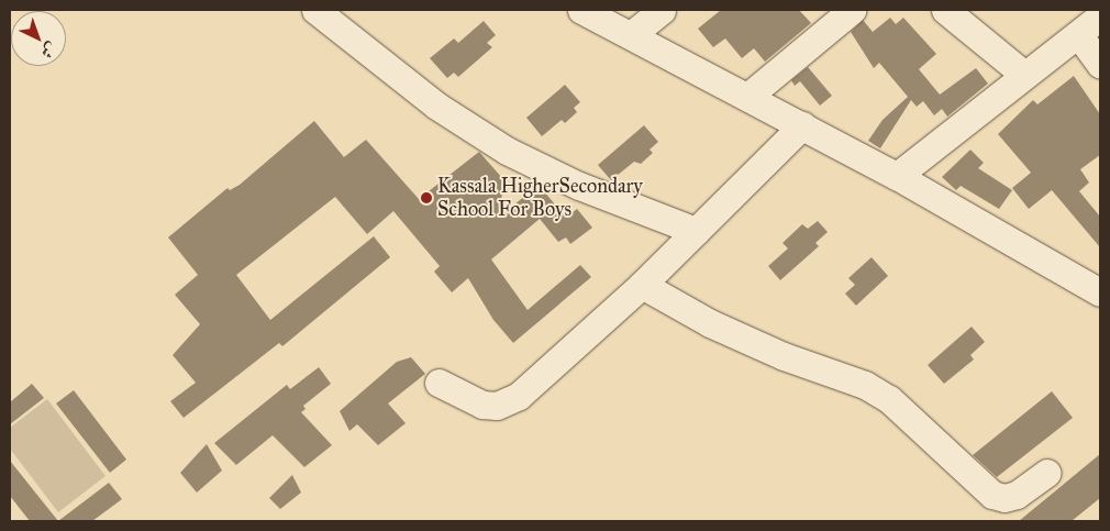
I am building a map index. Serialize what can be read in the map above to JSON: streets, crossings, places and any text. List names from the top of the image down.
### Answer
{
  "places": ["Kassala HigherSecondary School For Boys"],
  "north": "bottom right"
}
